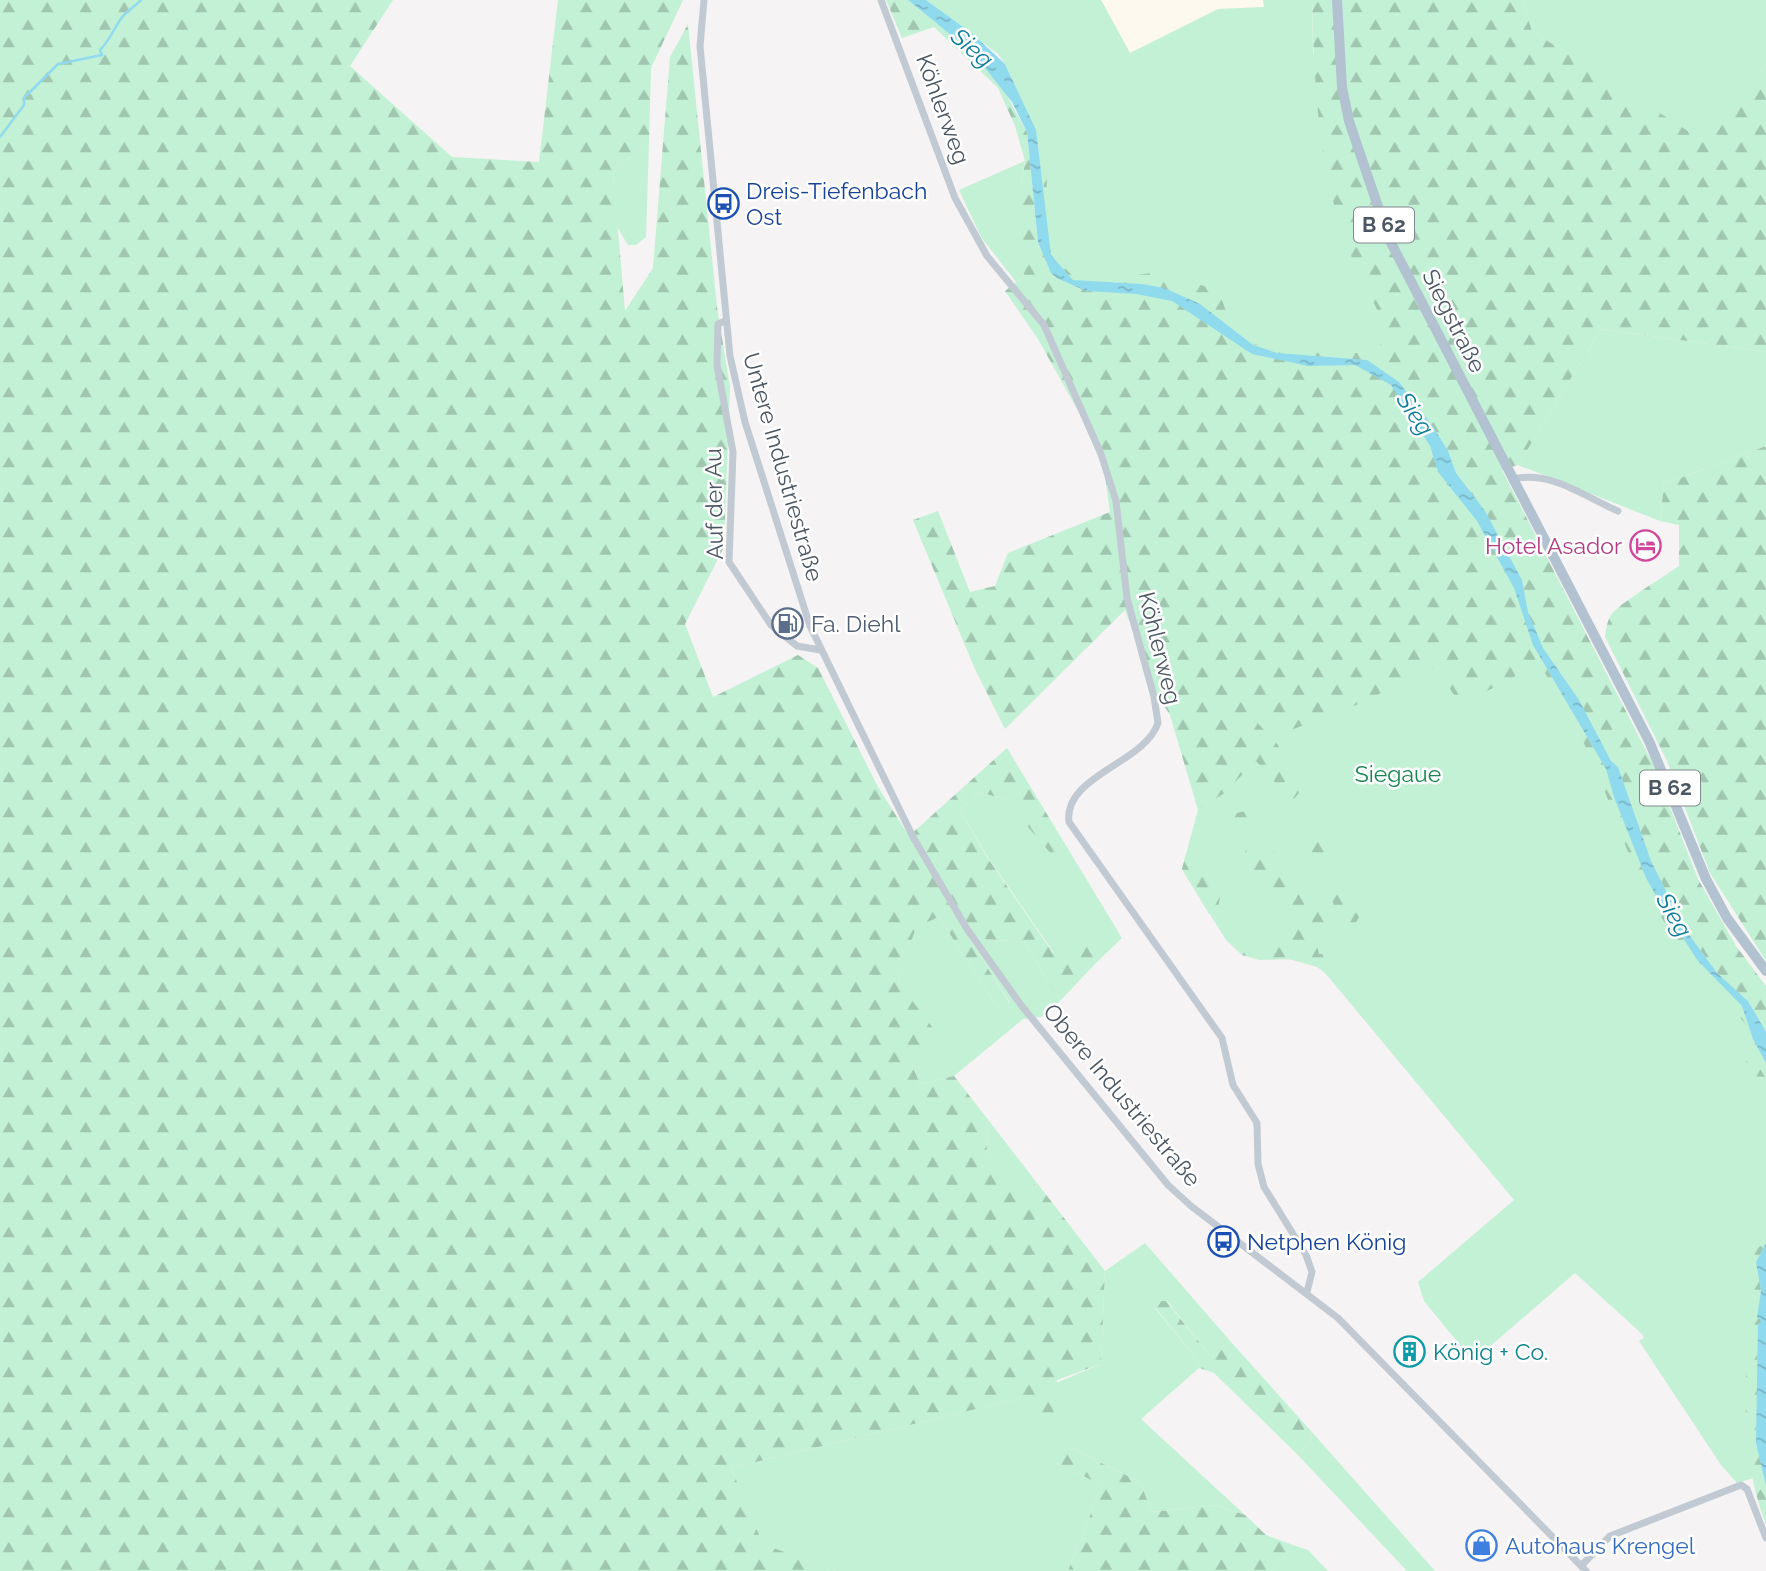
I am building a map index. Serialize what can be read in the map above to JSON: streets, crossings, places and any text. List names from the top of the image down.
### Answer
{
  "streets": {
    "main road": ["B 62", "Siegstraße"],
    "street": [
      "Köhlerweg",
      "Untere Industriestraße",
      "Auf der Au",
      "Obere Industriestraße"
    ]
  },
  "crossings": [
    ["Köhlerweg", "Obere Industriestraße"],
    ["Untere Industriestraße", "Auf der Au"],
    ["Untere Industriestraße", "Obere Industriestraße"]
  ],
  "water": ["Sieg"],
  "parks": ["Siegaue"],
  "places": {
    "bus stop": ["Dreis-Tiefenbach Ost", "Netphen König"],
    "hotel": ["Hotel Asador"],
    "fuel station": ["Fa. Diehl"],
    "building": ["König + Co."],
    "shop": ["Autohaus Krengel"]
  }
}
